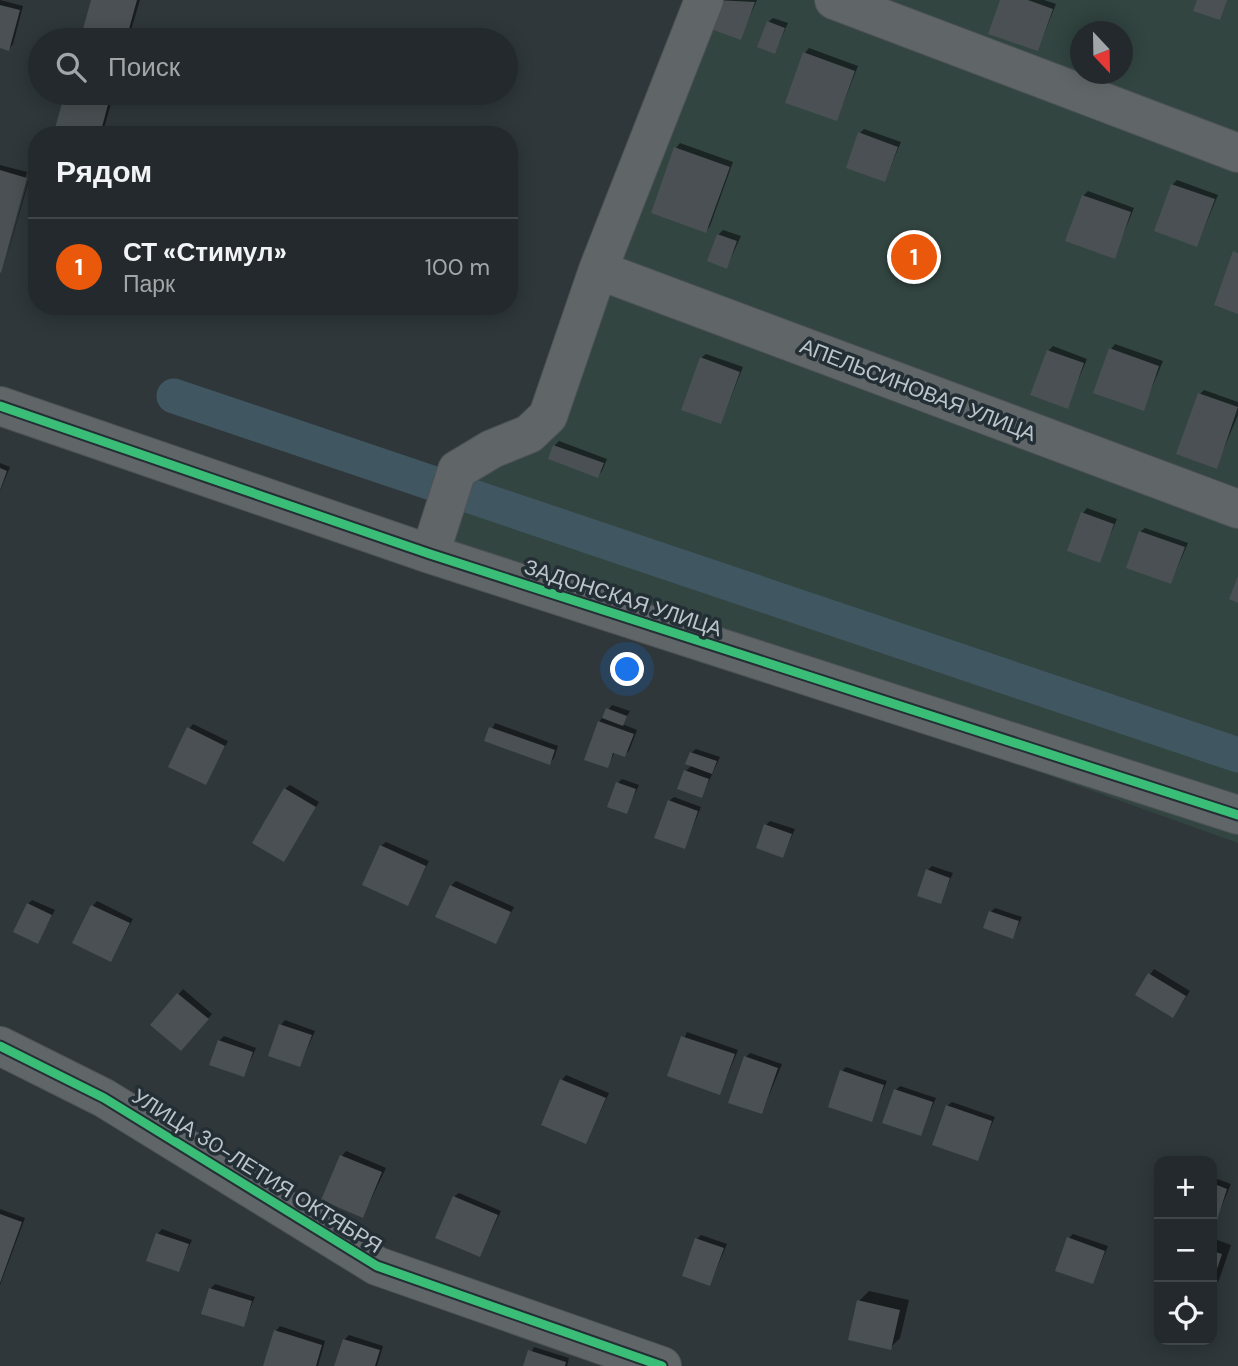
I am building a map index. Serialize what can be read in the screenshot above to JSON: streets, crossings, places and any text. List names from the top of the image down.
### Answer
{
  "streets": {
    "street": ["АПЕЛЬСИНОВАЯ УЛИЦА", "ЗАДОНСКАЯ УЛИЦА", "УЛИЦА 30-ЛЕТИЯ ОКТЯБРЯ"]
  },
  "north": "bottom",
  "page": {
    "search": "Поиск",
    "heading": "Рядом",
    "list": [
      {
        "mark": "1",
        "name": "СТ «Стимул»",
        "note": "Парк",
        "value": "100 m"
      }
    ],
    "pins": "1",
    "map_buttons": ["+", "−"]
  }
}
